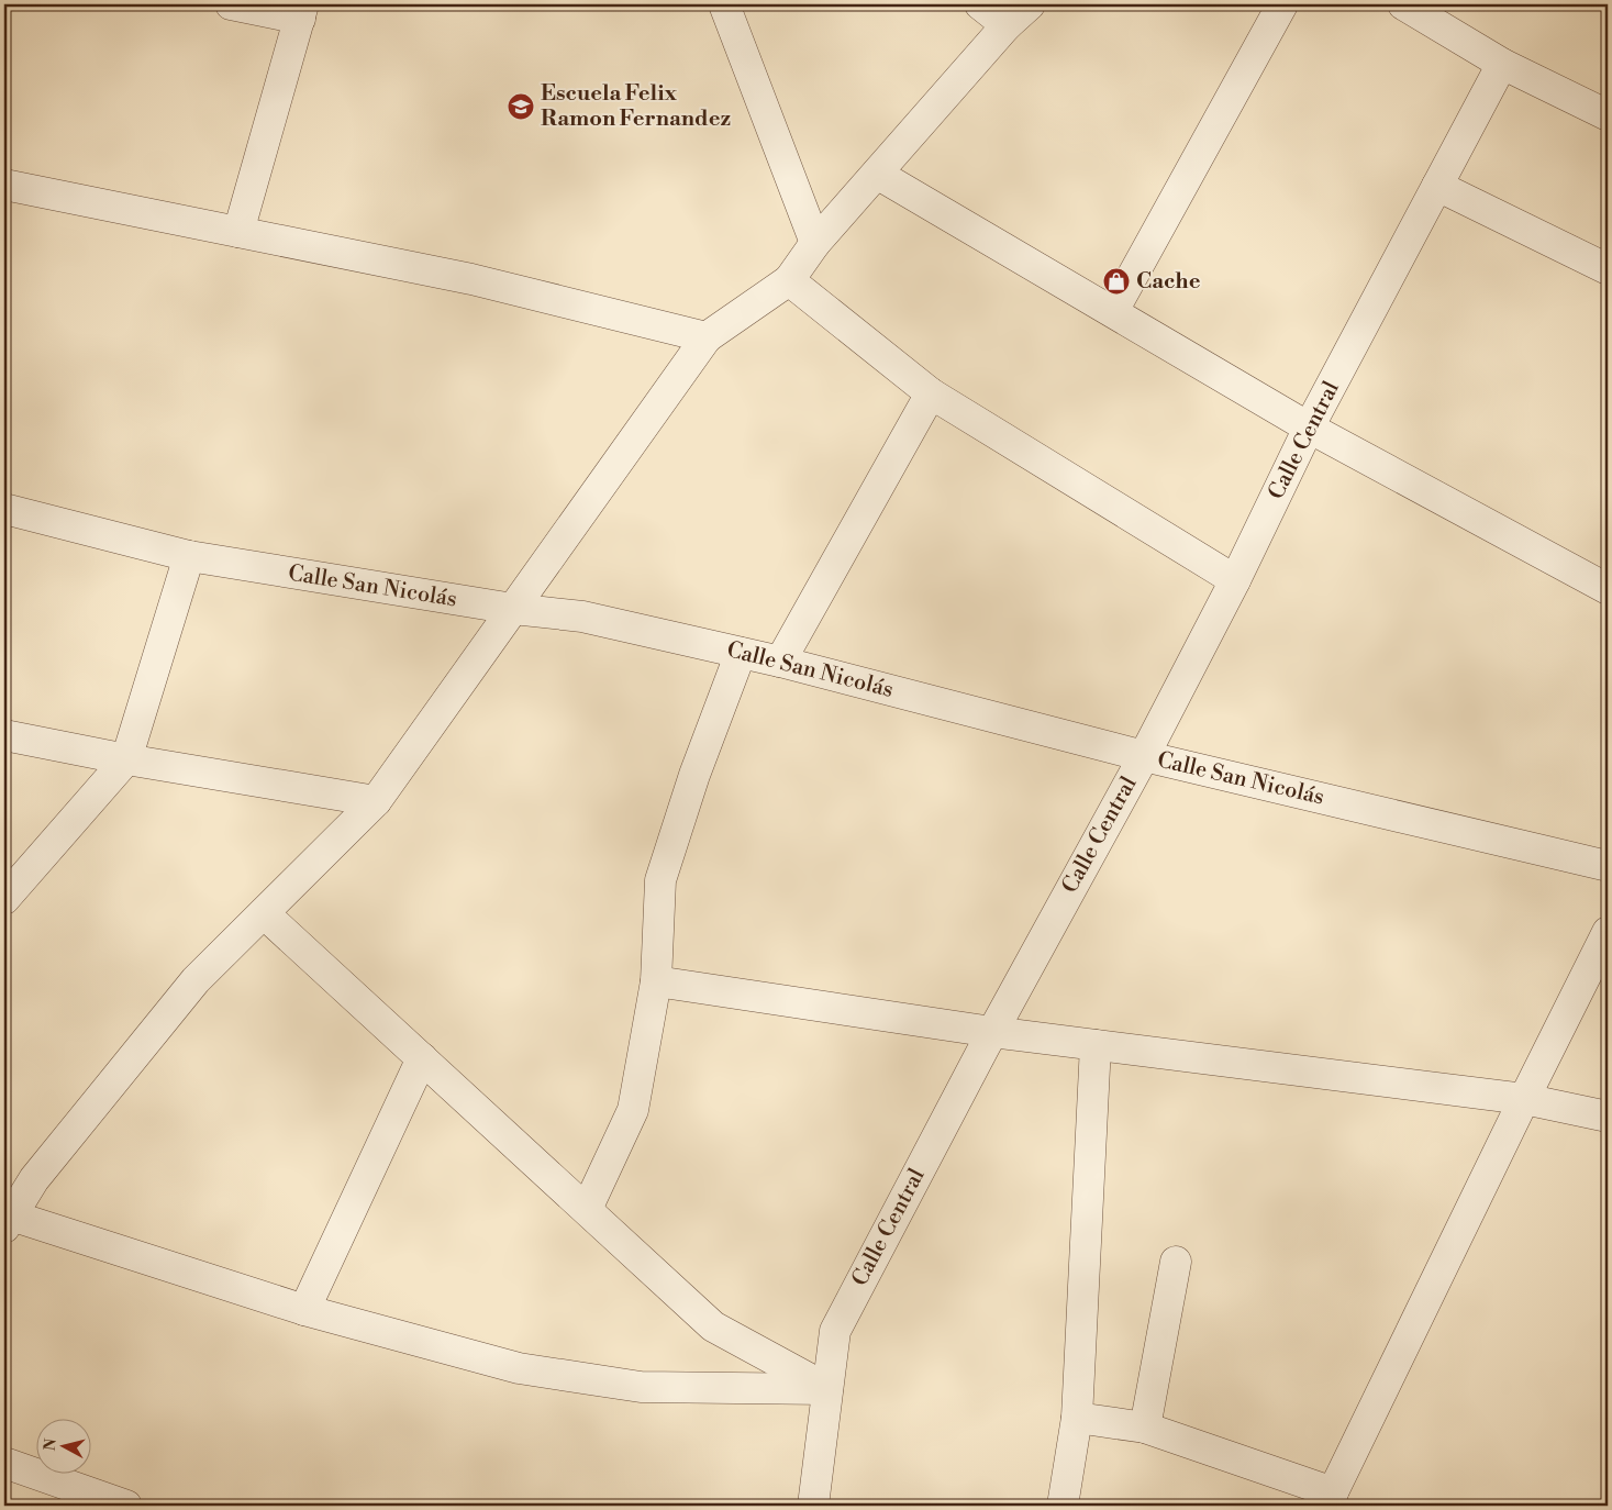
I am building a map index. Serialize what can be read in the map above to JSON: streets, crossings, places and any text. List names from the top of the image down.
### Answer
{
  "streets": {
    "street": ["Calle Central", "Calle San Nicolás"]
  },
  "crossings": [
    ["Calle Central", "Calle San Nicolás"]
  ],
  "places": {
    "school or university": ["Escuela Felix Ramon Fernandez"],
    "shop": ["Cache"]
  },
  "north": "left"
}
